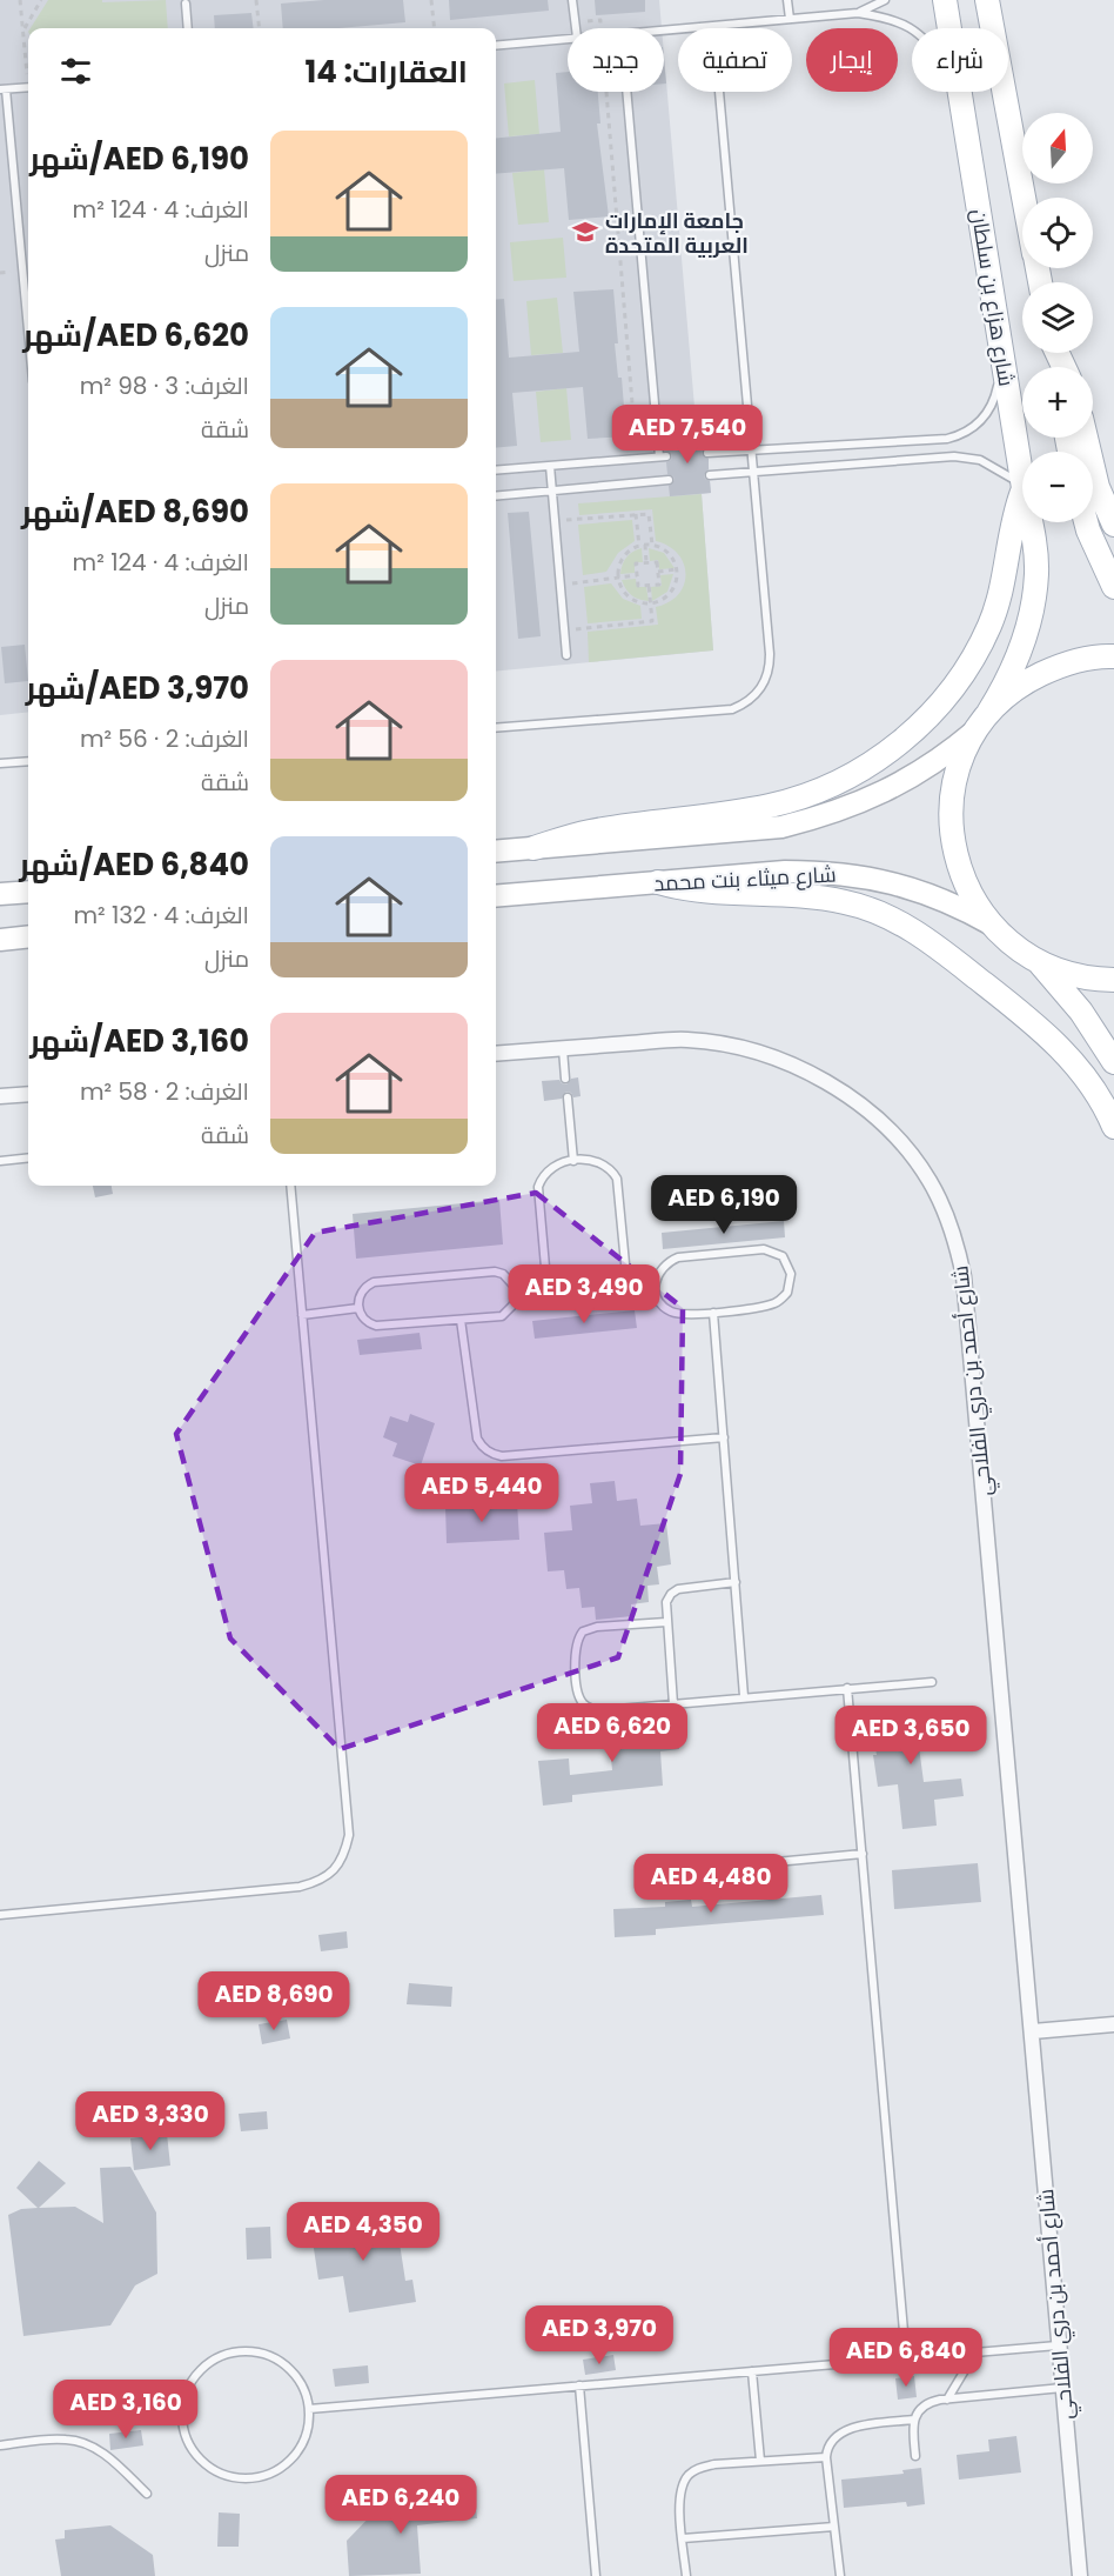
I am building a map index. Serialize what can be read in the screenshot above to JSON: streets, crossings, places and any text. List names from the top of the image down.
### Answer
{
  "streets": {
    "main road": ["شارع هزاع بن سلطان", "شارع ميثاء بنت محمد"],
    "street": ["شارع أحمد بن دري الفلاحي"]
  },
  "crossings": [
    ["شارع هزاع بن سلطان", "شارع ميثاء بنت محمد"]
  ],
  "places": {
    "school or university": ["جامعة الإمارات العربية المتحدة"]
  },
  "north": "top",
  "page": {
    "chip": [
      "شراء",
      "إيجار",
      "تصفية",
      "جديد"
    ],
    "heading": "العقارات: 14",
    "map_buttons": ["+", "−"],
    "list": [
      {
        "name": "AED 6,190/شهر",
        "note": "الغرف: 4 · 124 m² · منزل"
      },
      {
        "name": "AED 6,620/شهر",
        "note": "الغرف: 3 · 98 m² · شقة"
      },
      {
        "name": "AED 8,690/شهر",
        "note": "الغرف: 4 · 124 m² · منزل"
      },
      {
        "name": "AED 3,970/شهر",
        "note": "الغرف: 2 · 56 m² · شقة"
      },
      {
        "name": "AED 6,840/شهر",
        "note": "الغرف: 4 · 132 m² · منزل"
      },
      {
        "name": "AED 3,160/شهر",
        "note": "الغرف: 2 · 58 m² · شقة"
      }
    ],
    "price": [
      "AED 7,540",
      "AED 6,190",
      "AED 3,490",
      "AED 5,440",
      "AED 6,620",
      "AED 3,650",
      "AED 4,480",
      "AED 8,690",
      "AED 3,330",
      "AED 4,350",
      "AED 3,970",
      "AED 6,840",
      "AED 3,160",
      "AED 6,240"
    ]
  }
}
